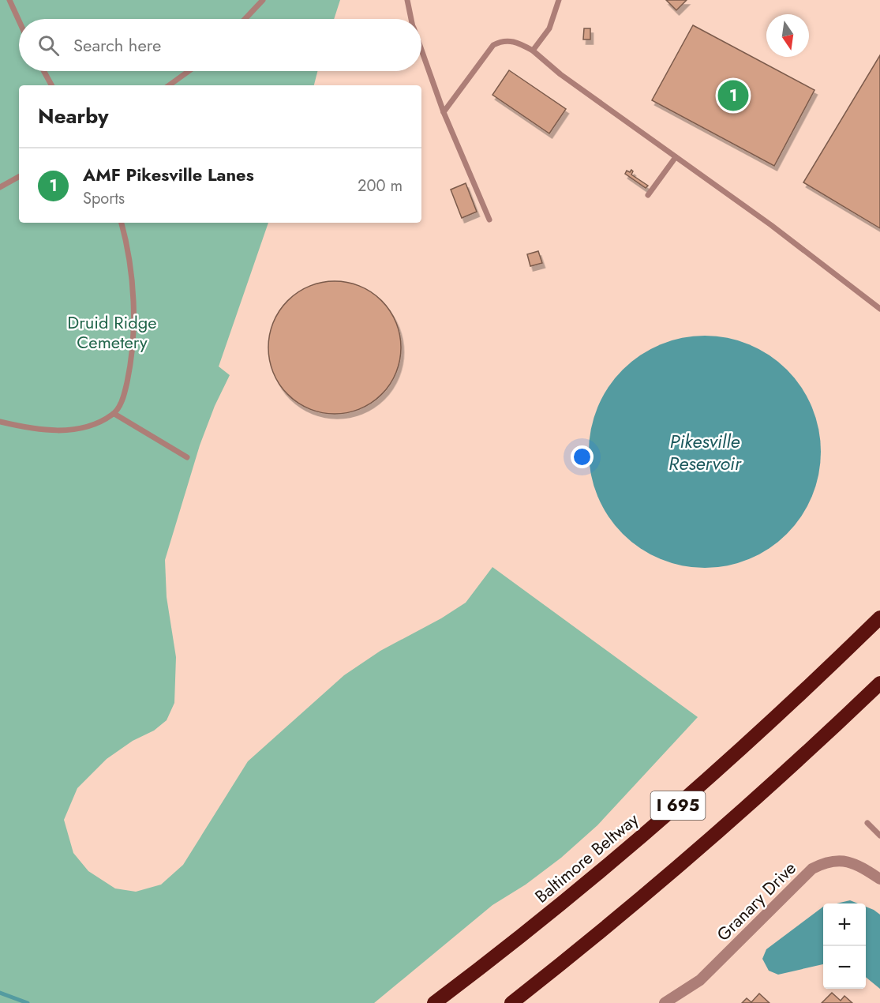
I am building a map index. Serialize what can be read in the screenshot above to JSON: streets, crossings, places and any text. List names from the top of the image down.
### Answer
{
  "streets": {
    "highway": ["I 695", "Baltimore Beltway"],
    "street": ["Granary Drive"]
  },
  "water": ["Pikesville Reservoir"],
  "parks": ["Druid Ridge Cemetery"],
  "north": "bottom",
  "page": {
    "search": "Search here",
    "pins": "1",
    "heading": "Nearby",
    "list": [
      {
        "mark": "1",
        "name": "AMF Pikesville Lanes",
        "note": "Sports",
        "value": "200 m"
      }
    ],
    "map_buttons": ["+", "−"]
  }
}
